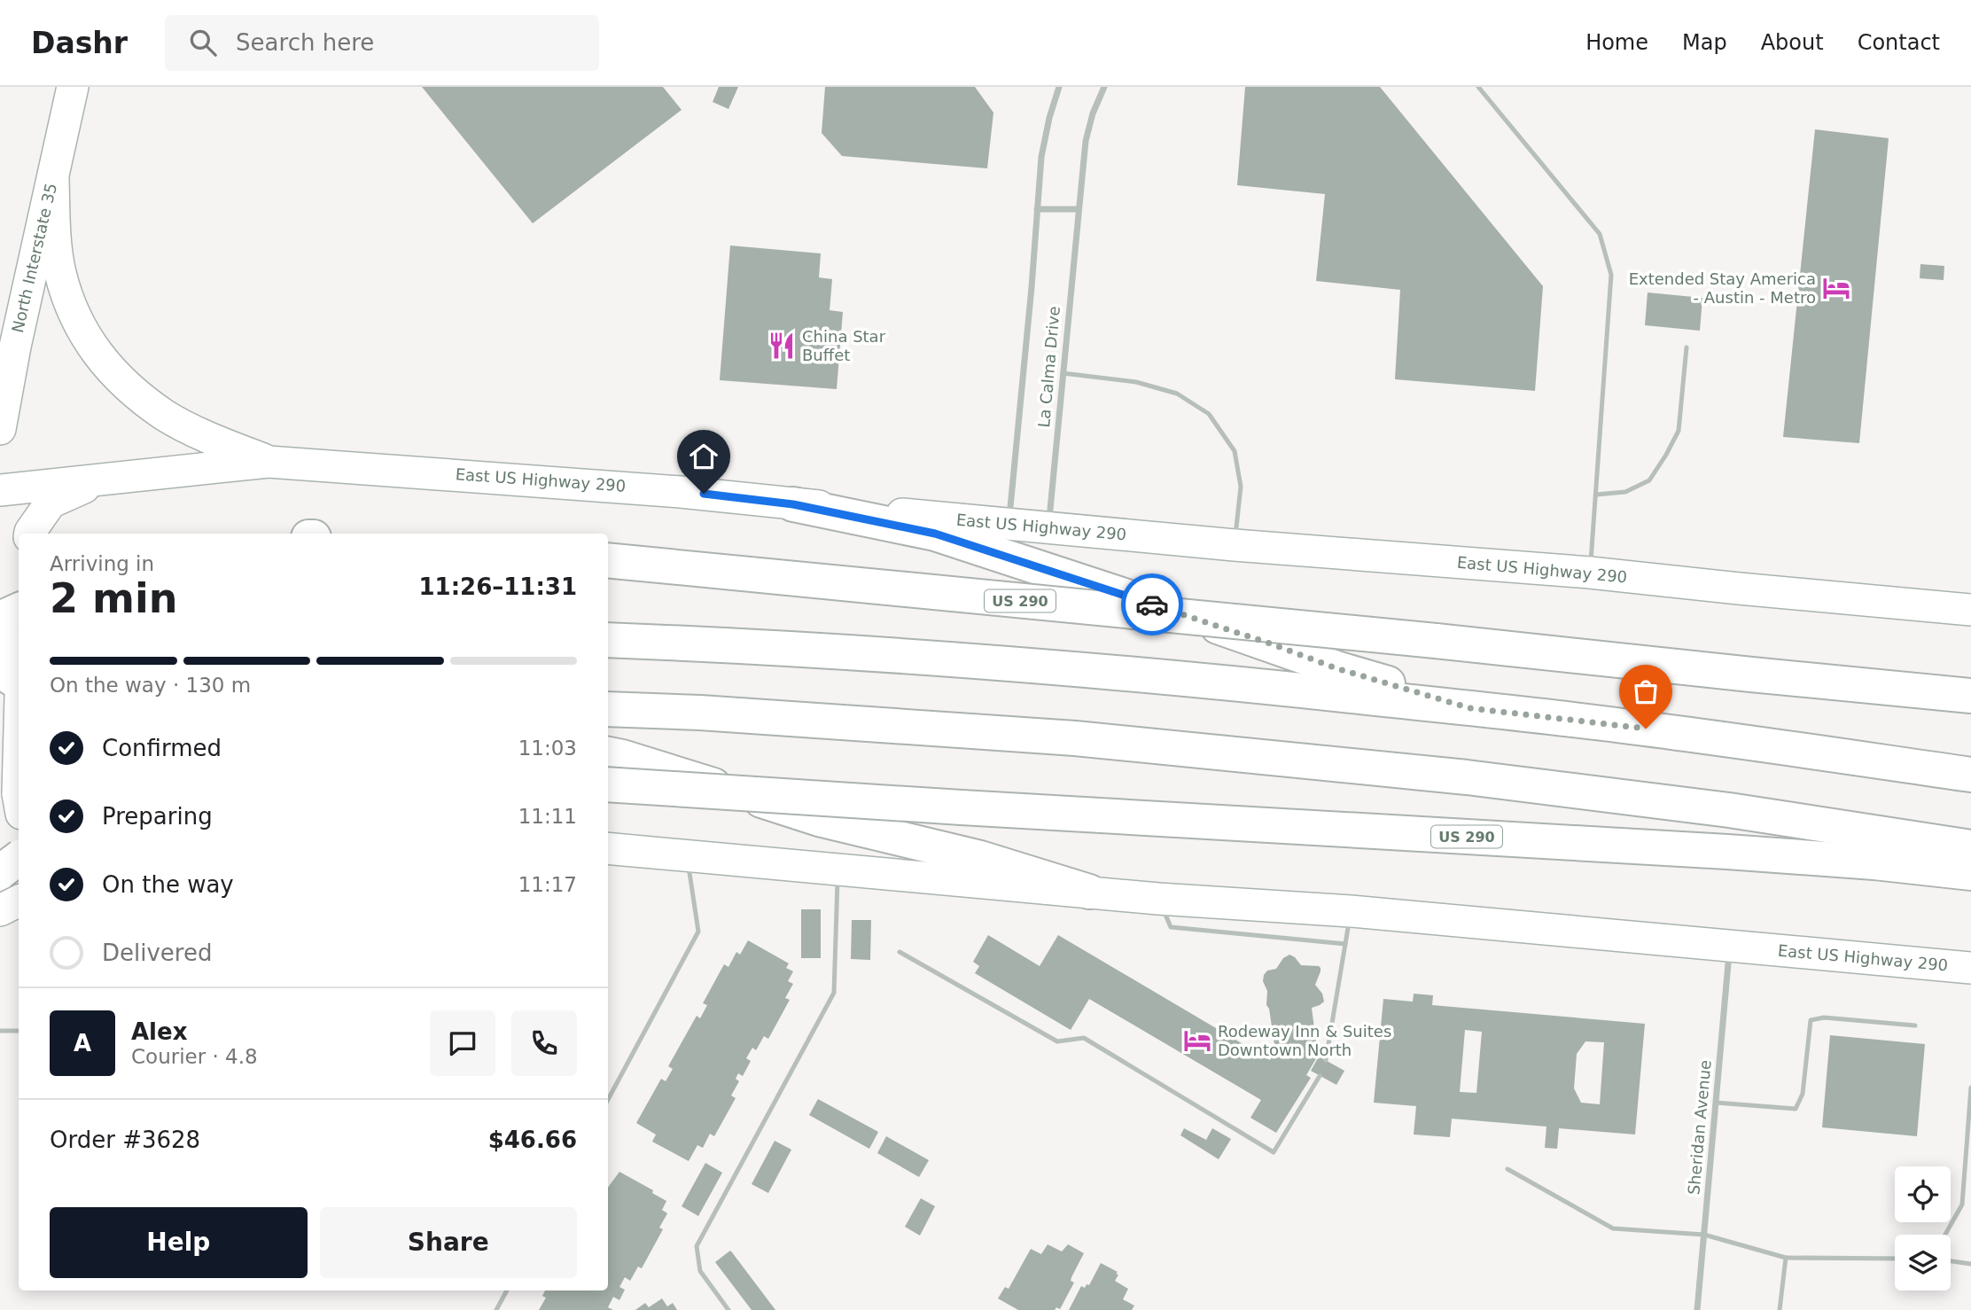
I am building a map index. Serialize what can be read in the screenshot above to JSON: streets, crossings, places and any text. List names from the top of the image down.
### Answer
{
  "streets": {
    "highway": ["US 290"],
    "main road": ["North Interstate 35", "East US Highway 290"],
    "street": ["La Calma Drive", "Sheridan Avenue"]
  },
  "crossings": [
    ["La Calma Drive", "East US Highway 290"],
    ["East US Highway 290", "Sheridan Avenue"]
  ],
  "places": {
    "hotel": ["Extended Stay America - Austin - Metro", "Rodeway Inn & Suites Downtown North"],
    "restaurant": ["China Star Buffet"]
  },
  "page": {
    "header": "Dashr",
    "search": "Search here",
    "nav": [
      "Home",
      "Map",
      "About",
      "Contact"
    ],
    "heading": ["2 min", "Arriving in", "11:26–11:31"],
    "panel": [
      "Alex",
      "Courier · 4.8",
      "Order #3628",
      "$46.66"
    ],
    "bar": "On the way · 130 m",
    "list": [
      ["Confirmed", "11:03"],
      ["Preparing", "11:11"],
      ["On the way", "11:17"],
      "Delivered"
    ],
    "round": "A",
    "buttons": ["Help", "Share"]
  }
}
